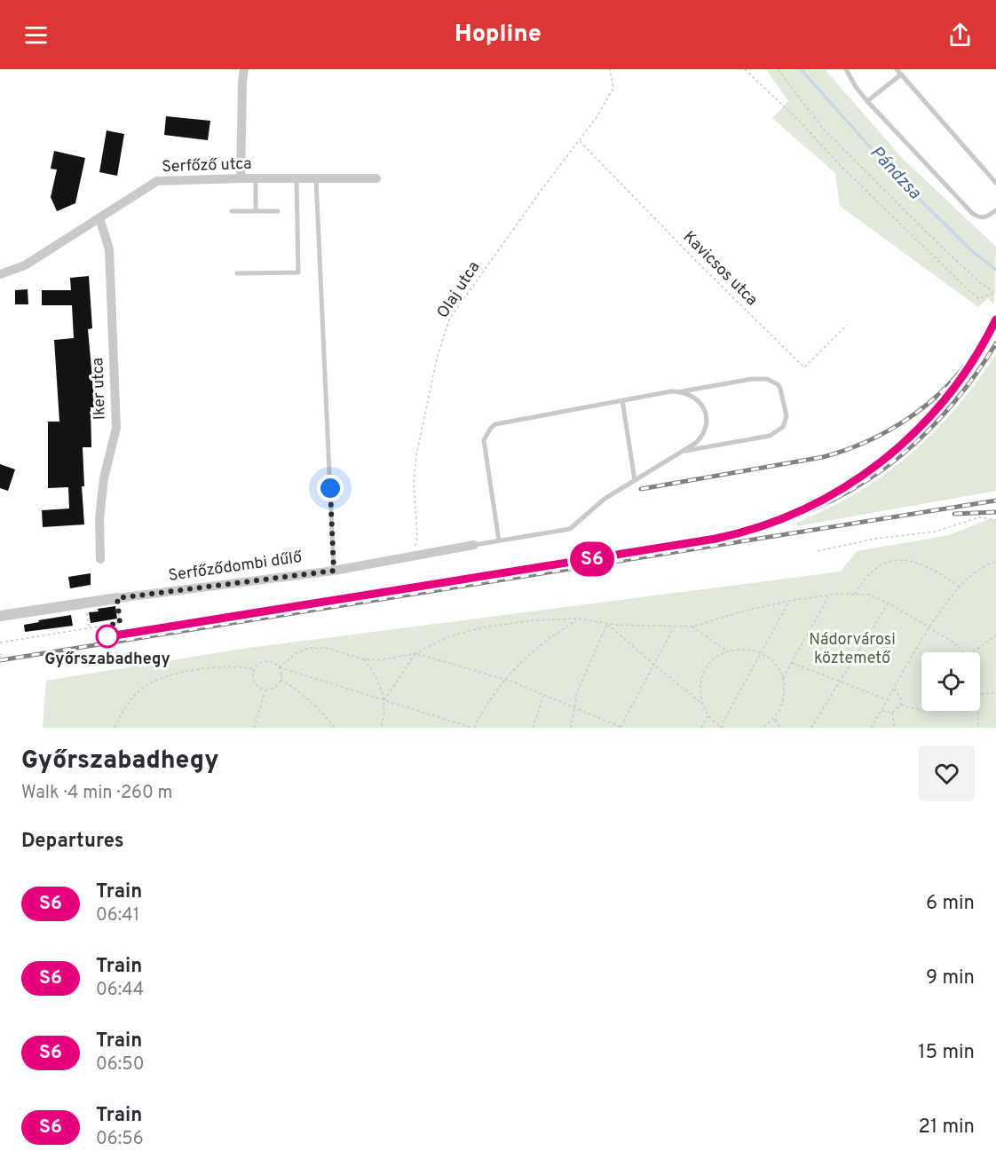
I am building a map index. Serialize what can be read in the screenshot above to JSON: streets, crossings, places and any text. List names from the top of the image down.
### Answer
{
  "streets": {
    "street": ["Serfőző utca", "Iker utca", "Serfőződombi dűlő"],
    "path": ["Kavicsos utca", "Olaj utca"]
  },
  "crossings": [
    ["Serfőző utca", "Iker utca"],
    ["Kavicsos utca", "Olaj utca"],
    ["Olaj utca", "Serfőződombi dűlő"]
  ],
  "water": ["Pándzsa"],
  "parks": ["Nádorvárosi köztemető"],
  "places": ["Győrszabadhegy"],
  "page": {
    "header": "Hopline",
    "on_map": "S6",
    "heading": [
      ["Győrszabadhegy", "Walk · 4 min · 260 m"],
      "Departures"
    ],
    "list": [
      {
        "mark": "S6",
        "name": "Train",
        "note": "06:41",
        "value": "6 min"
      },
      {
        "mark": "S6",
        "name": "Train",
        "note": "06:44",
        "value": "9 min"
      },
      {
        "mark": "S6",
        "name": "Train",
        "note": "06:50",
        "value": "15 min"
      },
      {
        "mark": "S6",
        "name": "Train",
        "note": "06:56",
        "value": "21 min"
      }
    ]
  }
}
